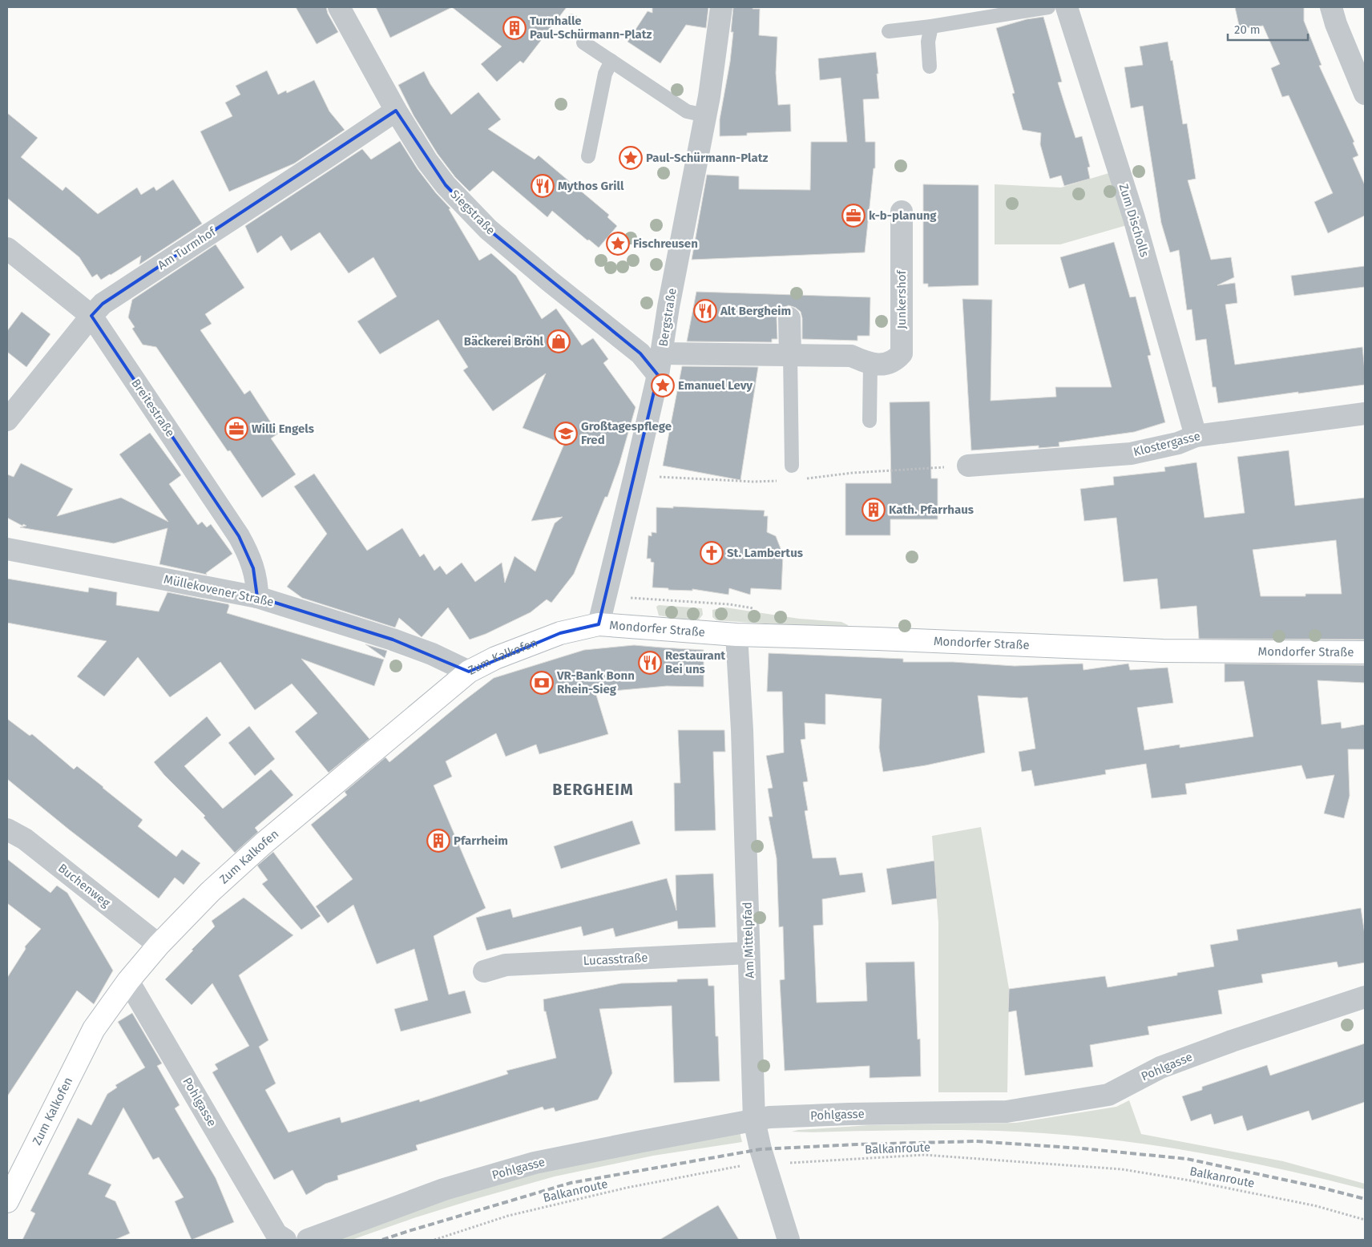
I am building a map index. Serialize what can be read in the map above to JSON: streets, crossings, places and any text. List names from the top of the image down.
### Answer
{
  "streets": {
    "street": [
      "Siegstraße",
      "Zum Discholls",
      "Am Turmhof",
      "Junkershof",
      "Bergstraße",
      "Breitestraße",
      "Klostergasse",
      "Müllekovener Straße",
      "Mondorfer Straße",
      "Zum Kalkofen",
      "Buchenweg",
      "Am Mittelpfad",
      "Lucasstraße",
      "Pohlgasse"
    ],
    "path": ["Balkanroute"]
  },
  "crossings": [
    ["Siegstraße", "Am Turmhof"],
    ["Siegstraße", "Bergstraße"],
    ["Zum Discholls", "Klostergasse"],
    ["Am Turmhof", "Breitestraße"],
    ["Junkershof", "Bergstraße"],
    ["Bergstraße", "Mondorfer Straße"],
    ["Bergstraße", "Zum Kalkofen"],
    ["Breitestraße", "Müllekovener Straße"],
    ["Müllekovener Straße", "Zum Kalkofen"],
    ["Mondorfer Straße", "Zum Kalkofen"],
    ["Mondorfer Straße", "Am Mittelpfad"],
    ["Zum Kalkofen", "Buchenweg"],
    ["Zum Kalkofen", "Pohlgasse"],
    ["Am Mittelpfad", "Lucasstraße"],
    ["Am Mittelpfad", "Pohlgasse"],
    ["Am Mittelpfad", "Balkanroute"]
  ],
  "districts": ["BERGHEIM"],
  "places": {
    "building": ["Turnhalle Paul-Schürmann-Platz", "Kath. Pfarrhaus", "Pfarrheim"],
    "place": ["Paul-Schürmann-Platz", "Fischreusen", "Emanuel Levy"],
    "restaurant": ["Mythos Grill", "Alt Bergheim", "Restaurant Bei uns"],
    "office": ["k-b-planung", "Willi Engels"],
    "shop": ["Bäckerei Bröhl"],
    "school or university": ["Großtagespflege Fred"],
    "church": ["St. Lambertus"],
    "bank": ["VR-Bank Bonn Rhein-Sieg"]
  },
  "scale_bar": "20 m"
}
